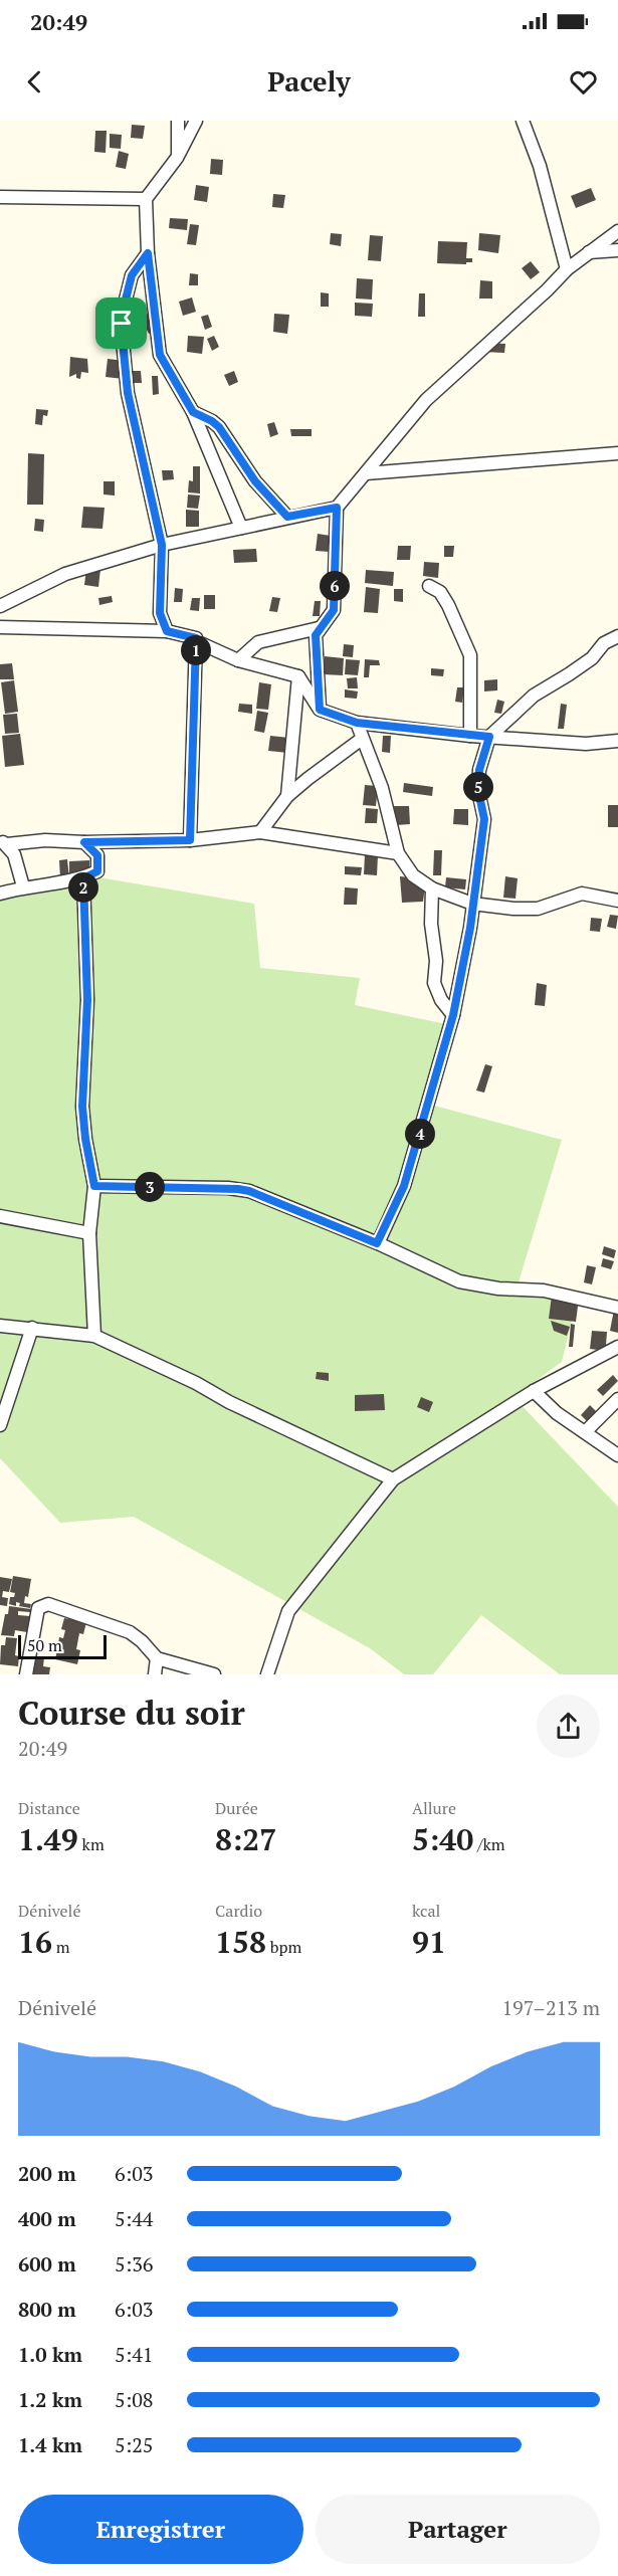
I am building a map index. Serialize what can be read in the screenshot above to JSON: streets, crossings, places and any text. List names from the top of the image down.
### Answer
{
  "scale_bar": "50 m",
  "page": {
    "status": "20:49",
    "header": "Pacely",
    "pins": [
      "6",
      "1",
      "5",
      "2",
      "4",
      "3"
    ],
    "scale": "50 m",
    "heading": ["Course du soir", "20:49"],
    "stats": [
      ["Distance", "1.49 km"],
      ["Durée", "8:27"],
      ["Allure", "5:40 /km"],
      ["Dénivelé", "16 m"],
      ["Cardio", "158 bpm"],
      ["kcal", "91"]
    ],
    "chart": ["Dénivelé", "197–213 m"],
    "list": [
      {
        "name": "200 m",
        "note": "6:03"
      },
      {
        "name": "400 m",
        "note": "5:44"
      },
      {
        "name": "600 m",
        "note": "5:36"
      },
      {
        "name": "800 m",
        "note": "6:03"
      },
      {
        "name": "1.0 km",
        "note": "5:41"
      },
      {
        "name": "1.2 km",
        "note": "5:08"
      },
      {
        "name": "1.4 km",
        "note": "5:25"
      }
    ],
    "buttons": ["Enregistrer", "Partager"]
  }
}
